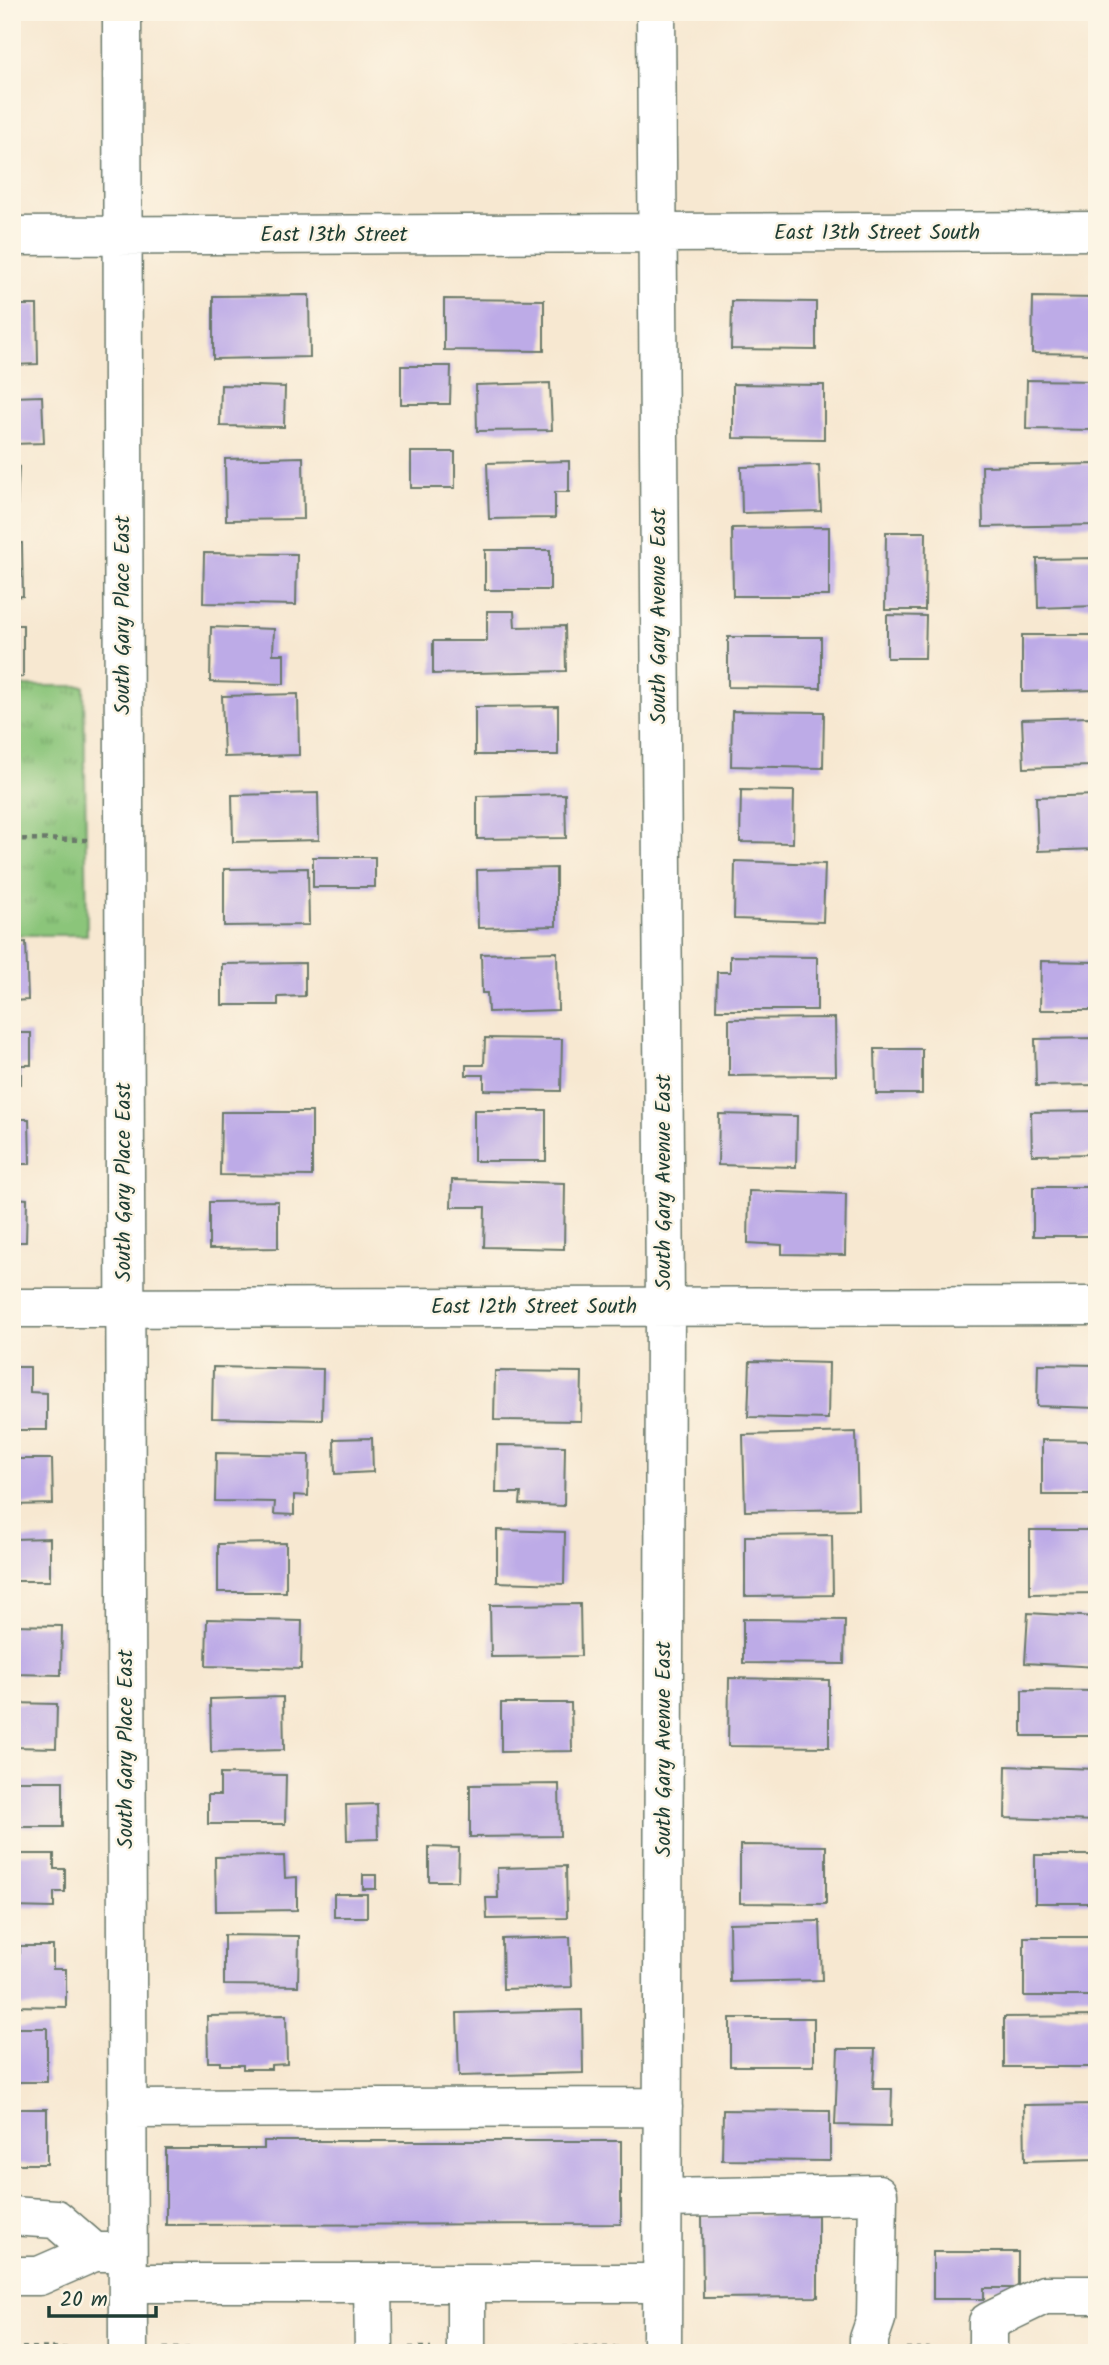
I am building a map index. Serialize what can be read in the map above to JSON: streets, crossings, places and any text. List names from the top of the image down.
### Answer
{
  "streets": {
    "street": [
      "East 13th Street South",
      "East 13th Street",
      "South Gary Place East",
      "South Gary Avenue East",
      "East 12th Street South"
    ]
  },
  "crossings": [
    ["East 13th Street South", "East 13th Street"],
    ["East 13th Street South", "South Gary Avenue East"],
    ["East 13th Street", "South Gary Place East"],
    ["East 13th Street", "South Gary Avenue East"],
    ["South Gary Place East", "East 12th Street South"],
    ["South Gary Avenue East", "East 12th Street South"]
  ],
  "scale_bar": "20 m"
}
